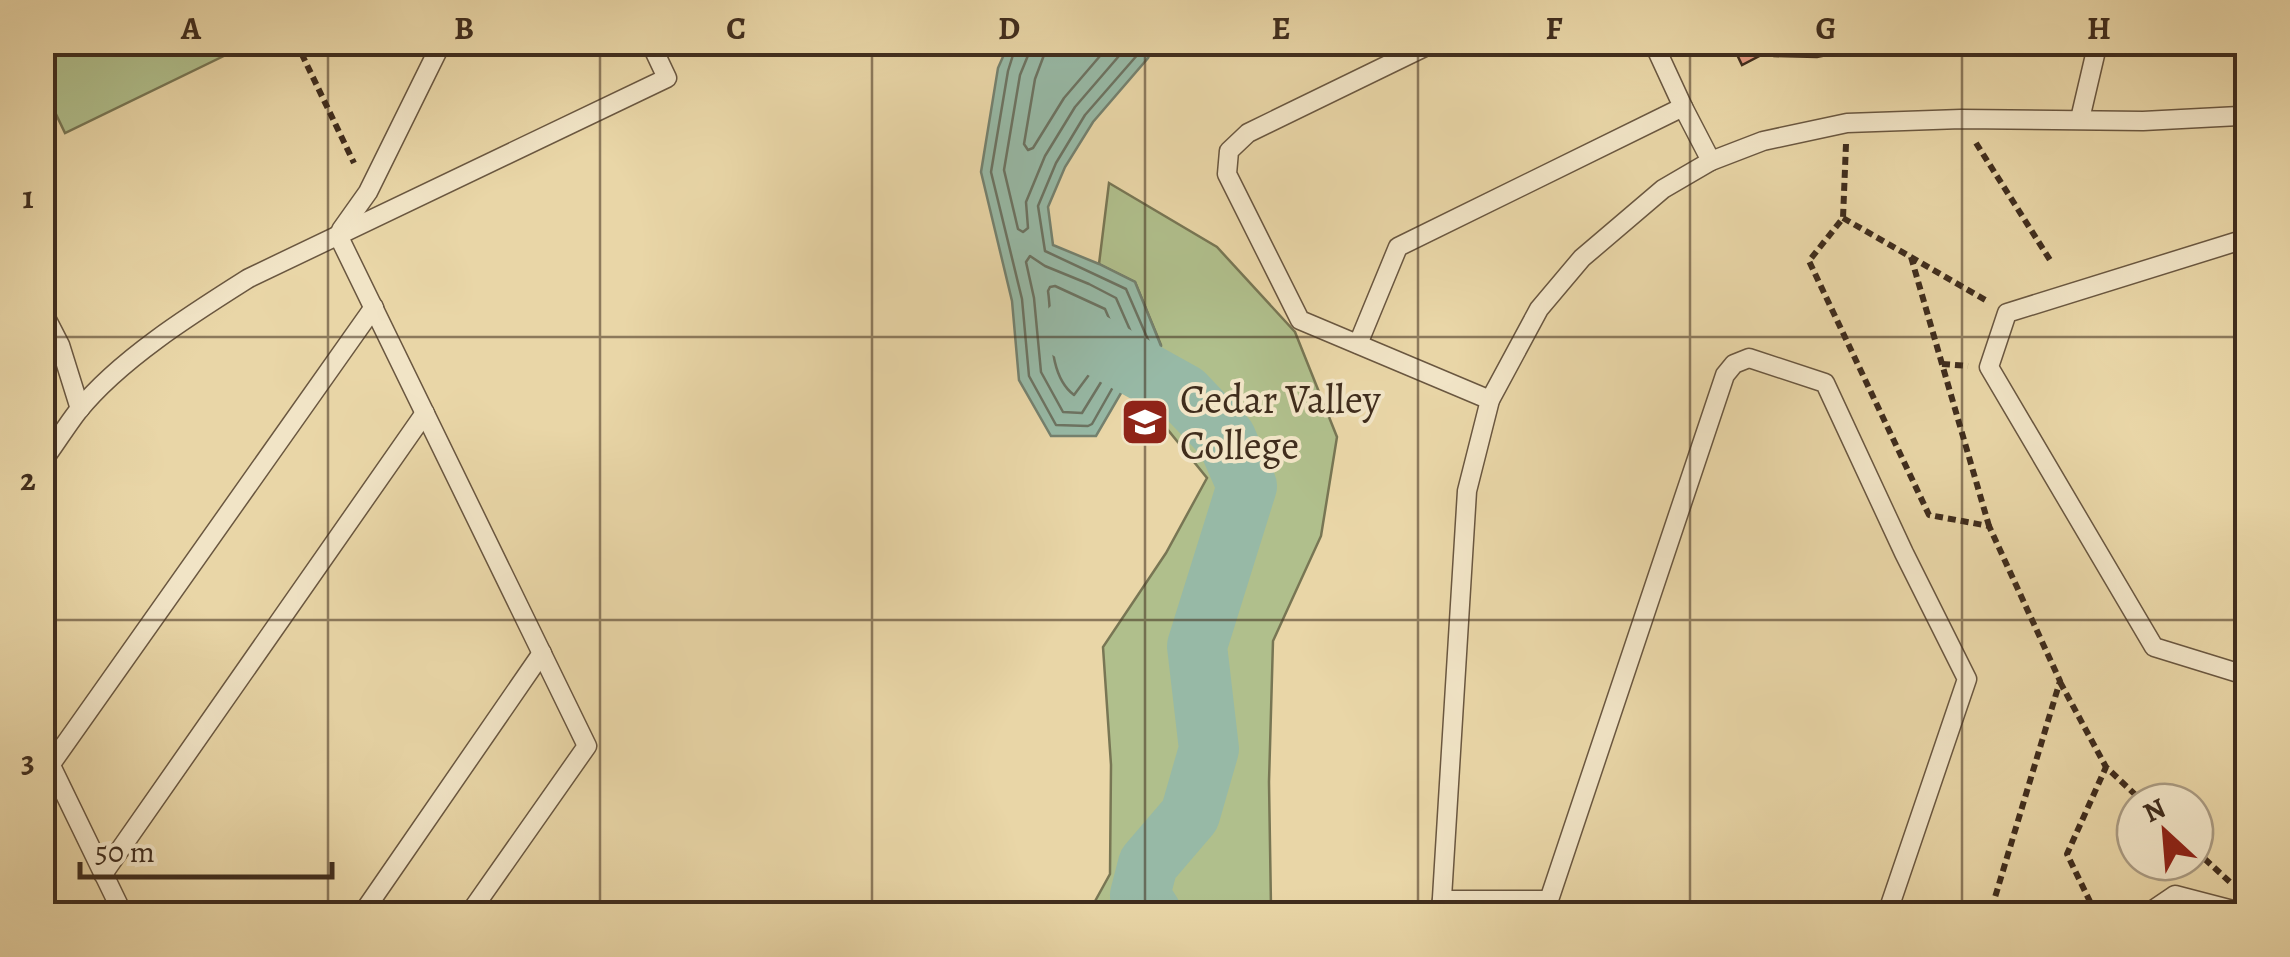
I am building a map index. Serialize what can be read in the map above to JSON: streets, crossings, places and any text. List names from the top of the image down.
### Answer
{
  "places": {
    "school or university": ["Cedar Valley College"]
  },
  "scale_bar": "50 m",
  "north": "top left",
  "grid": {
    "columns": [
      "A",
      "B",
      "C",
      "D",
      "E",
      "F",
      "G",
      "H"
    ],
    "rows": ["1", "2", "3"]
  }
}
